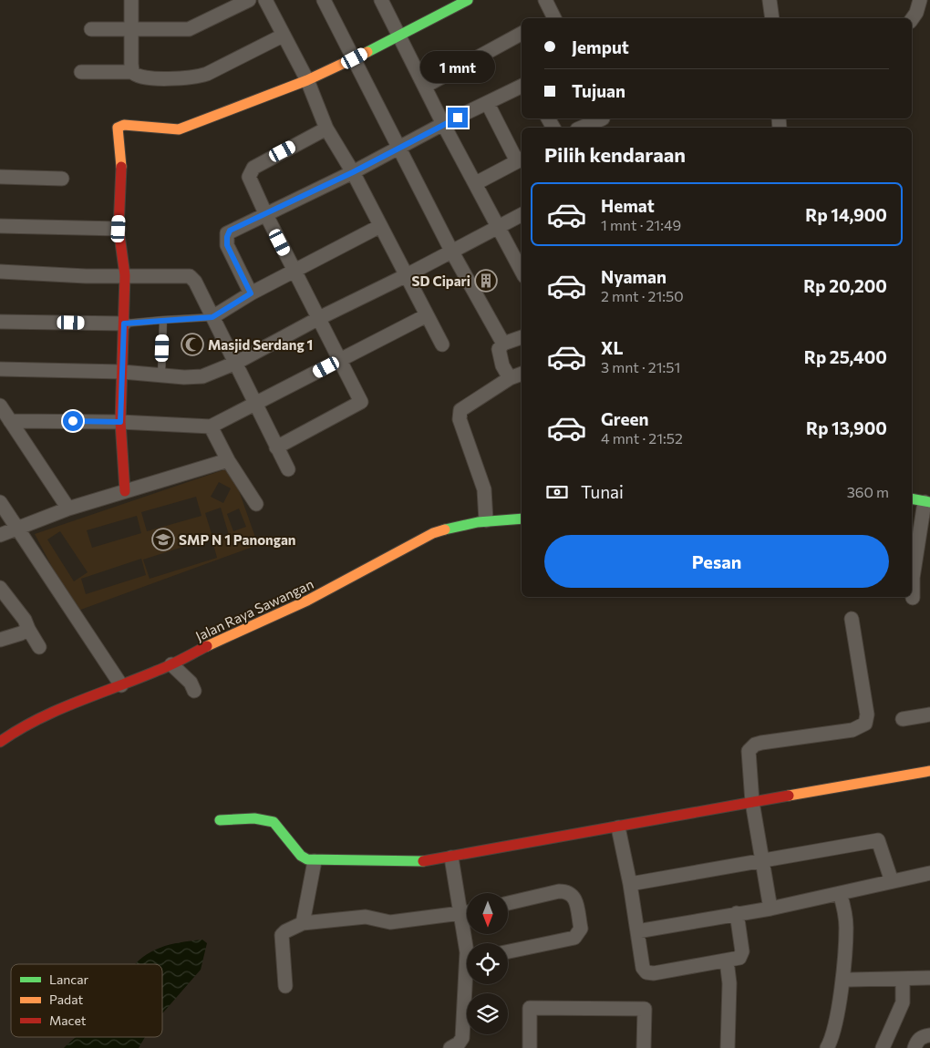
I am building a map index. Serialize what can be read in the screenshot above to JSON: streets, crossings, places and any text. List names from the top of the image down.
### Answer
{
  "streets": {
    "street": ["Jalan Raya Sawangan"]
  },
  "places": {
    "building": ["SD Cipari"],
    "mosque": ["Masjid Serdang 1"],
    "school or university": ["SMP N 1 Panongan"]
  },
  "legend": ["Lancar", "Padat", "Macet"],
  "north": "bottom",
  "page": {
    "banner": ["Jemput", "Tujuan"],
    "bubble": "1 mnt",
    "heading": "Pilih kendaraan",
    "list": [
      {
        "name": "Hemat",
        "note": "1 mnt · 21:49",
        "value": "Rp 14,900"
      },
      {
        "name": "Nyaman",
        "note": "2 mnt · 21:50",
        "value": "Rp 20,200"
      },
      {
        "name": "XL",
        "note": "3 mnt · 21:51",
        "value": "Rp 25,400"
      },
      {
        "name": "Green",
        "note": "4 mnt · 21:52",
        "value": "Rp 13,900"
      }
    ],
    "pay": ["Tunai", "360 m"],
    "buttons": "Pesan"
  }
}
